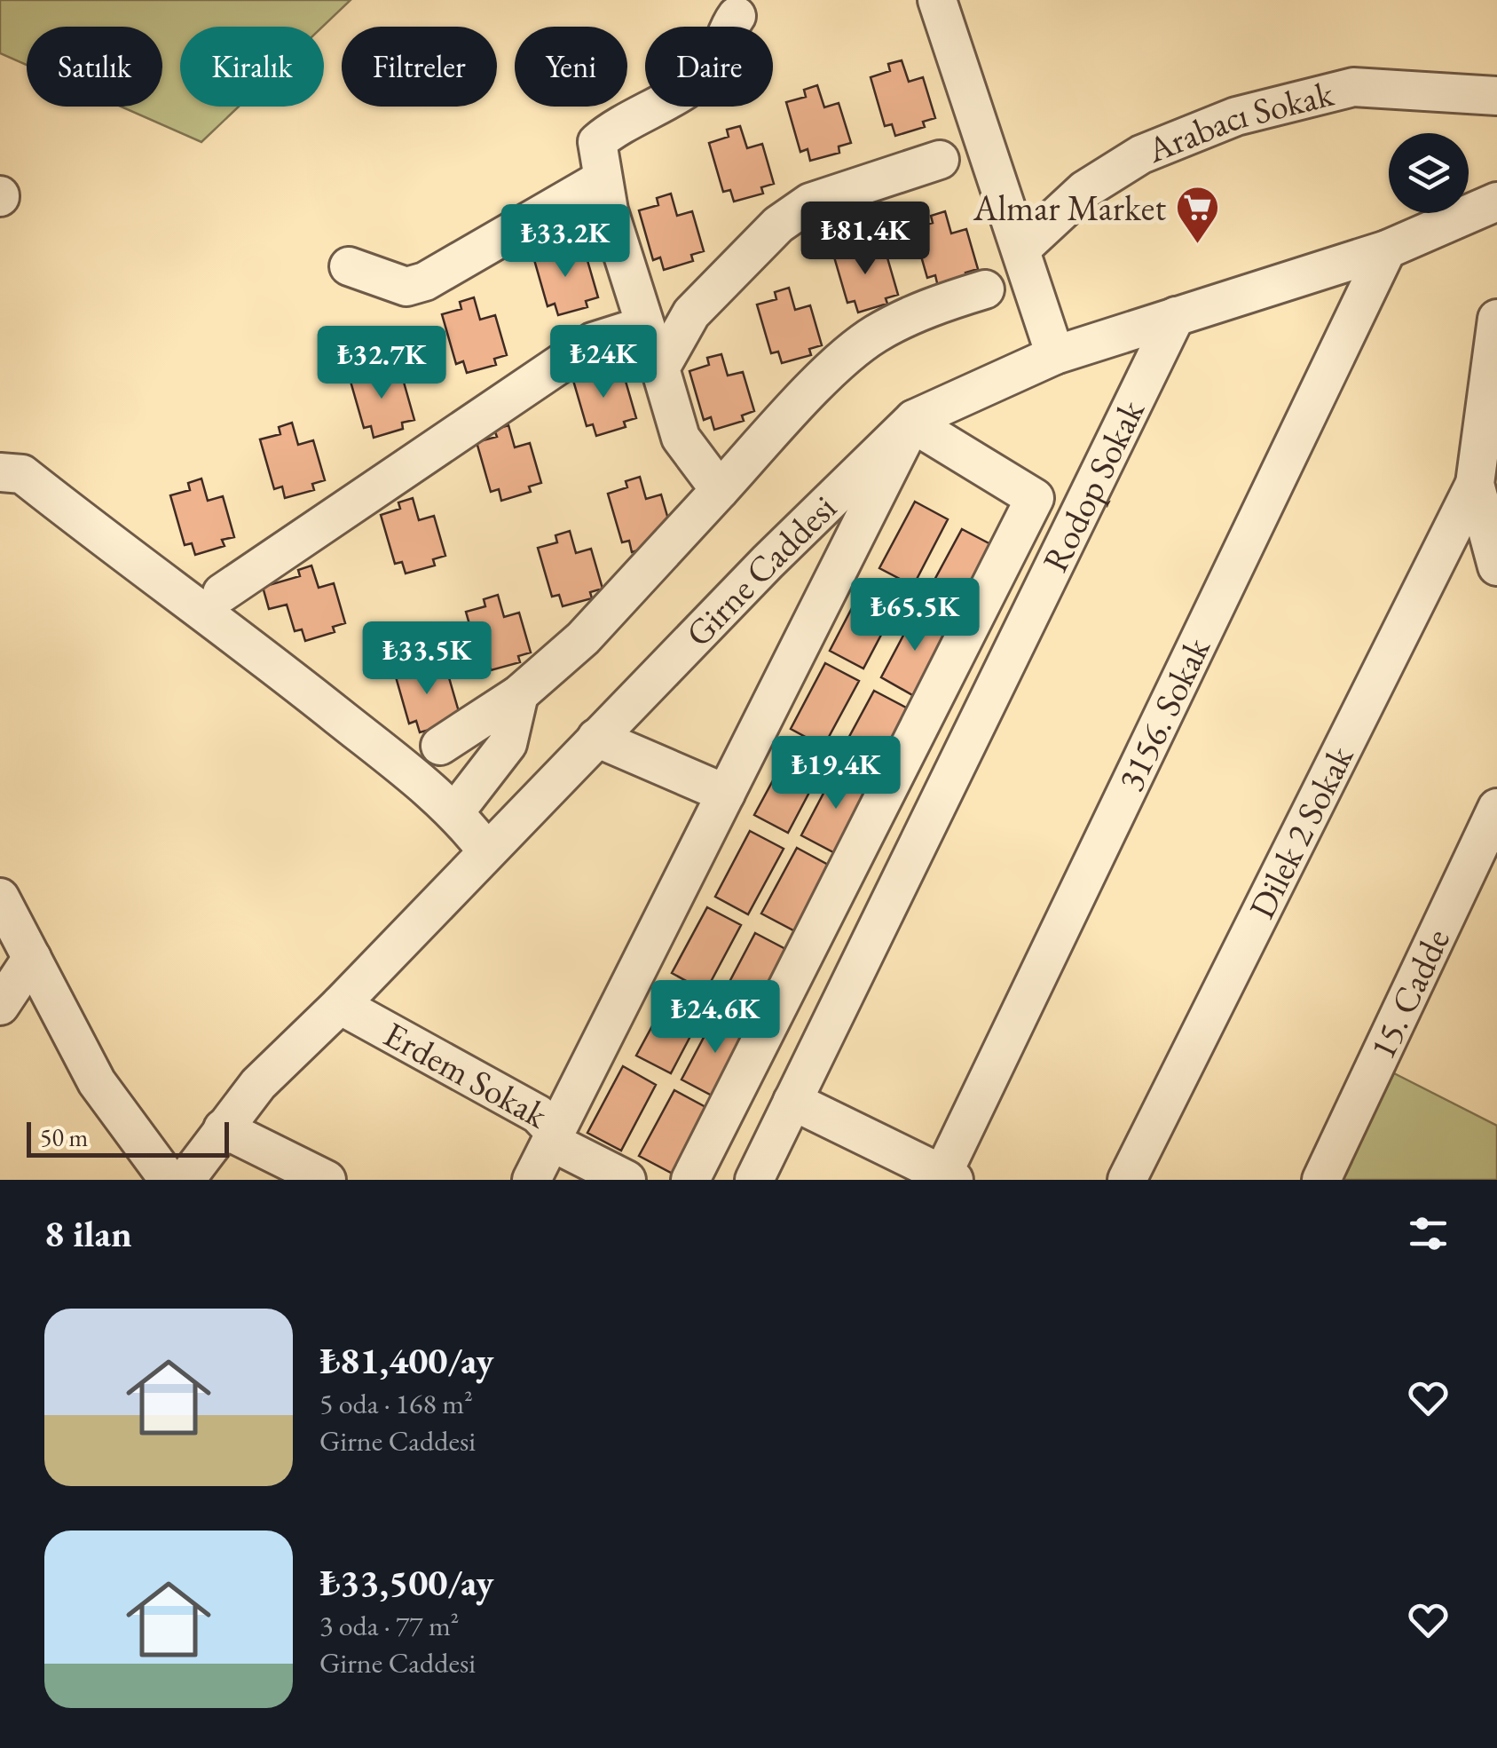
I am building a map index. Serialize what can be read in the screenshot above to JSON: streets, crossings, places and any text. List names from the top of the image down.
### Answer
{
  "streets": {
    "street": [
      "Arabacı Sokak",
      "Rodop Sokak",
      "Girne Caddesi",
      "3156. Sokak",
      "Dilek 2 Sokak",
      "15. Cadde",
      "Erdem Sokak"
    ]
  },
  "crossings": [
    ["Rodop Sokak", "Girne Caddesi"],
    ["Girne Caddesi", "3156. Sokak"],
    ["Girne Caddesi", "Erdem Sokak"]
  ],
  "places": {
    "supermarket": ["Almar Market"]
  },
  "scale_bar": "50 m",
  "page": {
    "chip": [
      "Satılık",
      "Kiralık",
      "Filtreler",
      "Yeni",
      "Daire"
    ],
    "price": [
      "₺81.4K",
      "₺33.2K",
      "₺24K",
      "₺32.7K",
      "₺65.5K",
      "₺33.5K",
      "₺19.4K",
      "₺24.6K"
    ],
    "scale": "50 m",
    "heading": "8 ilan",
    "list": [
      {
        "name": "₺81,400/ay",
        "note": "5 oda · 168 m² · Girne Caddesi"
      },
      {
        "name": "₺33,500/ay",
        "note": "3 oda · 77 m² · Girne Caddesi"
      }
    ]
  }
}
